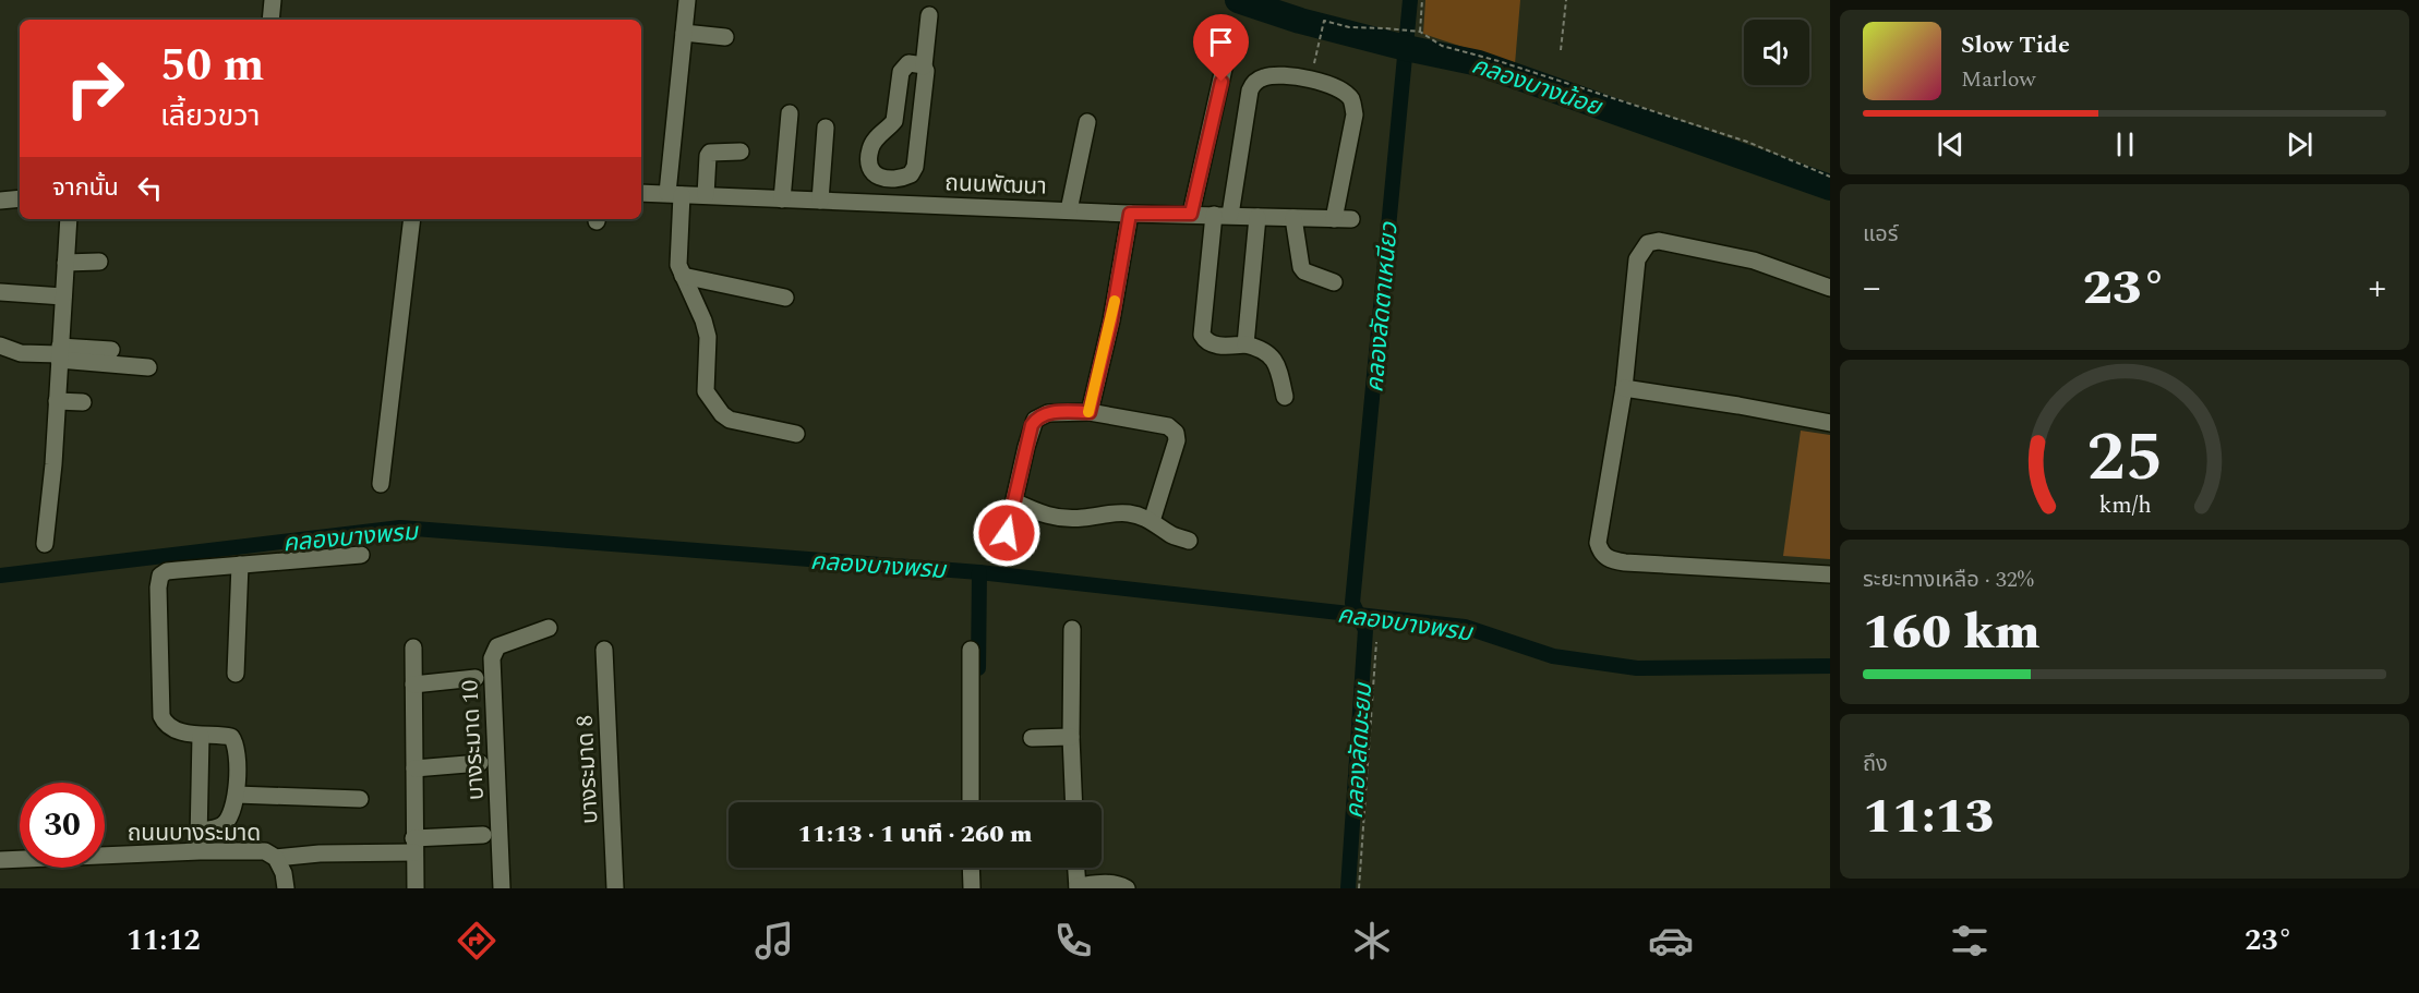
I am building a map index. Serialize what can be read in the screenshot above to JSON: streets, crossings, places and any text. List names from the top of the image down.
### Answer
{
  "streets": {
    "street": [
      "ถนนพัฒนา",
      "บางระมาด 10",
      "บางระมาด 8",
      "ถนนบางระมาด"
    ]
  },
  "water": [
    "คลองบางน้อย",
    "คลองลัดตาเหนียว",
    "คลองบางพรม",
    "คลองลัดมะยม"
  ],
  "page": {
    "turn": ["50 m", "เลี้ยวขวา"],
    "song": ["Slow Tide", "Marlow"],
    "then": "จากนั้น",
    "tile": [
      "แอร์",
      ["ระยะทางเหลือ · 32%", "160 km"],
      ["ถึง", "11:13"]
    ],
    "heat": ["−", "23°", "+"],
    "limit": "30",
    "trip": "11:13 · 1 นาที · 260 m",
    "tabs": ["11:12", "23°"],
    "gauge": ["25", "km/h"]
  }
}
